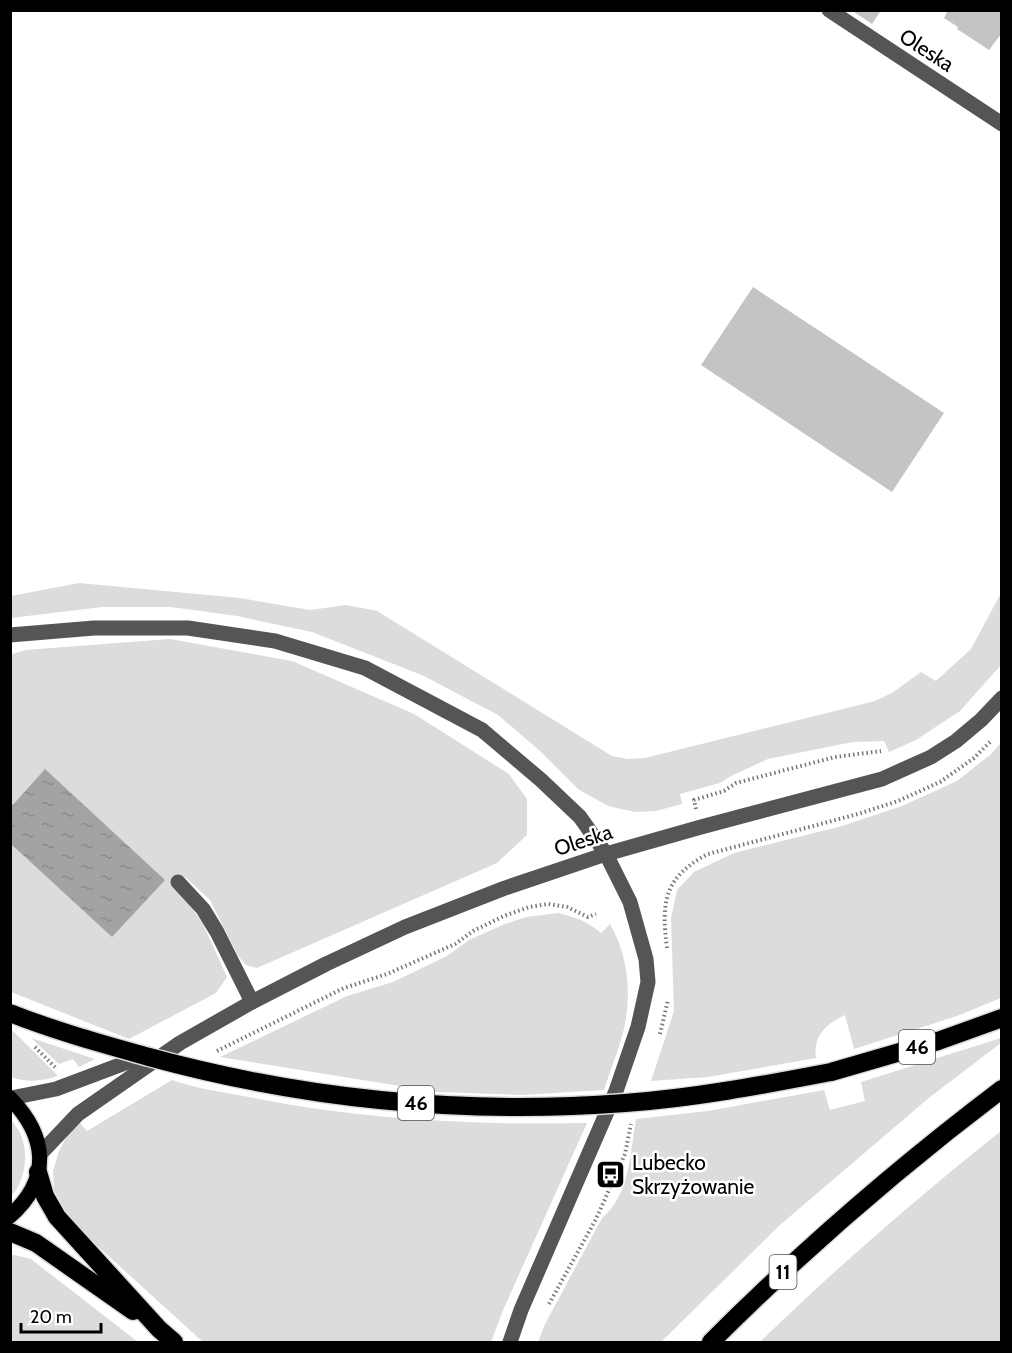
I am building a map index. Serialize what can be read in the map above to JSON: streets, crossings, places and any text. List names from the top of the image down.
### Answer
{
  "streets": {
    "highway": ["46", "11"],
    "street": ["Oleska"]
  },
  "places": {
    "bus stop": ["Lubecko Skrzyżowanie"]
  },
  "scale_bar": "20 m"
}
